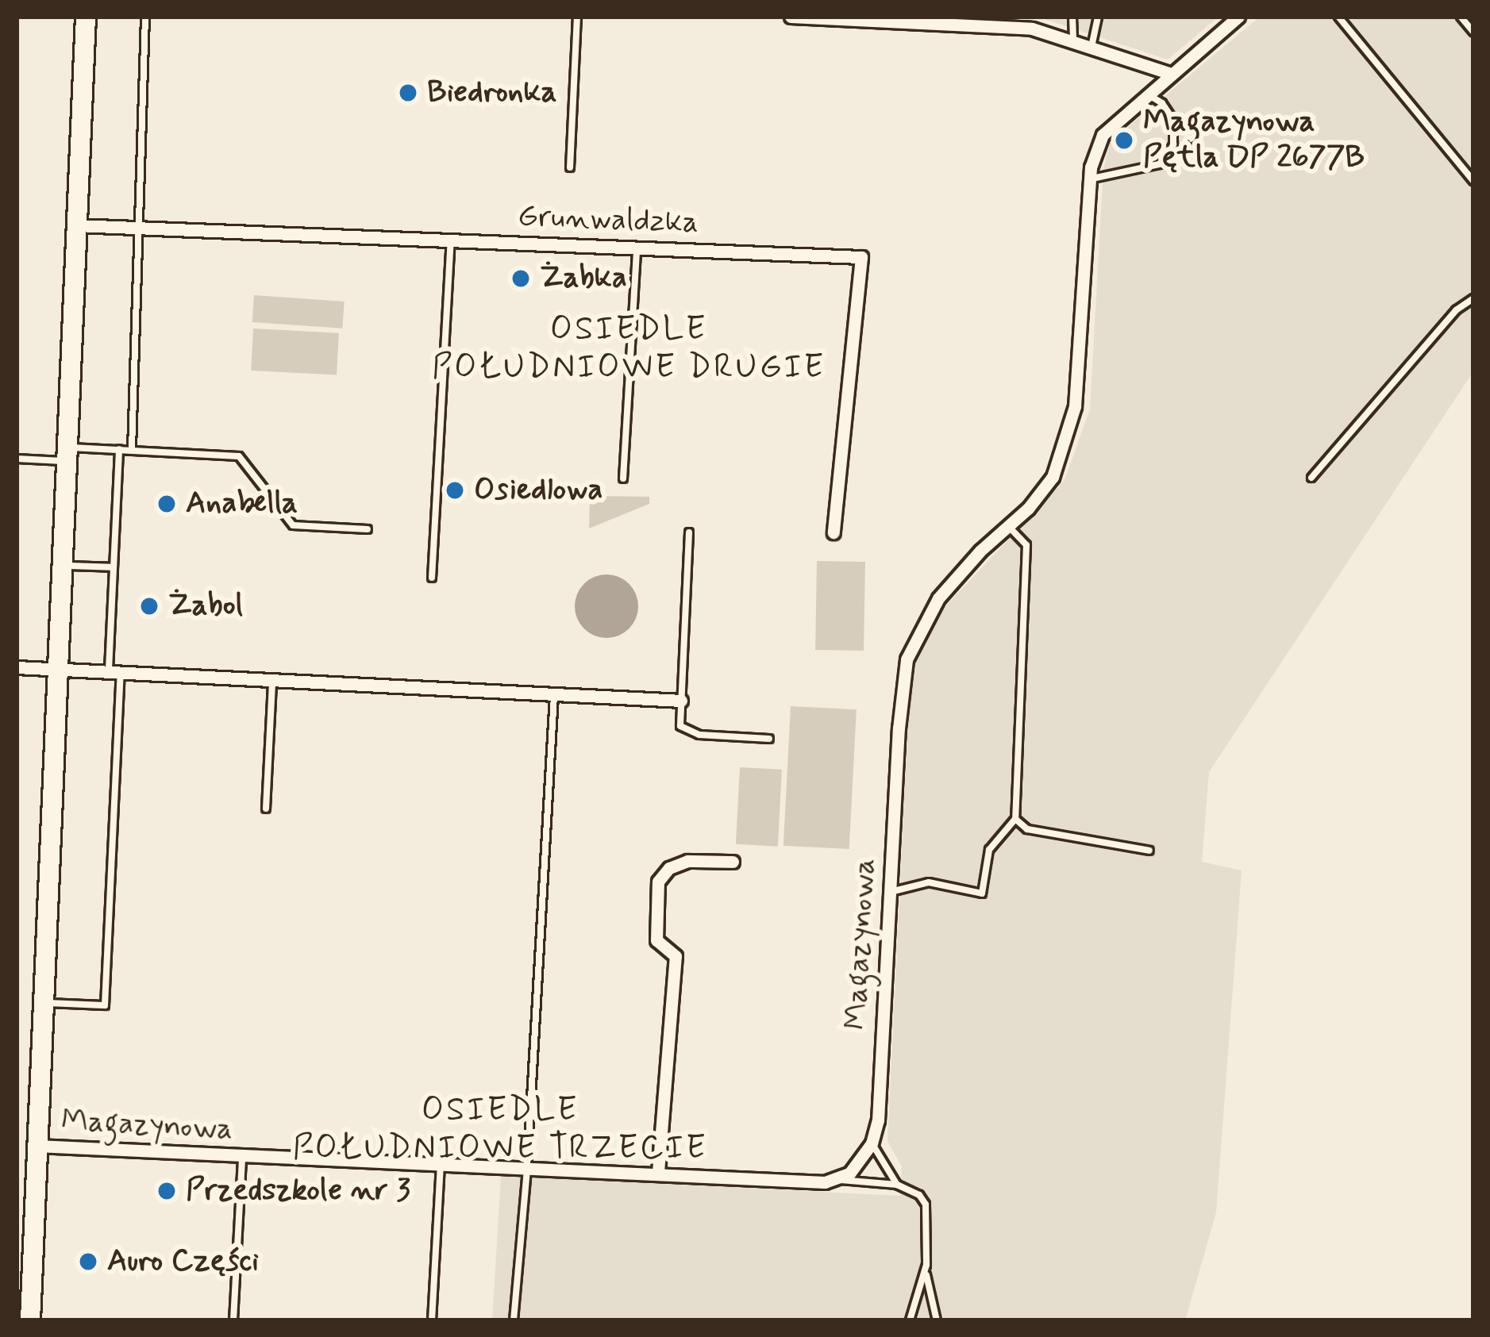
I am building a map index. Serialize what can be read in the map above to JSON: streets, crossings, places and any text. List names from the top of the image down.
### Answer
{
  "streets": {
    "street": ["Grunwaldzka", "Magazynowa"]
  },
  "districts": ["OSIEDLE POŁUDNIOWE DRUGIE", "OSIEDLE POŁUDNIOWE TRZECIE"],
  "places": [
    "Biedronka",
    "Magazynowa Pętla DP 2677B",
    "Żabka",
    "Osiedlowa",
    "Anabella",
    "Żabol",
    "Przedszkole nr 3",
    "Auro Części"
  ]
}
